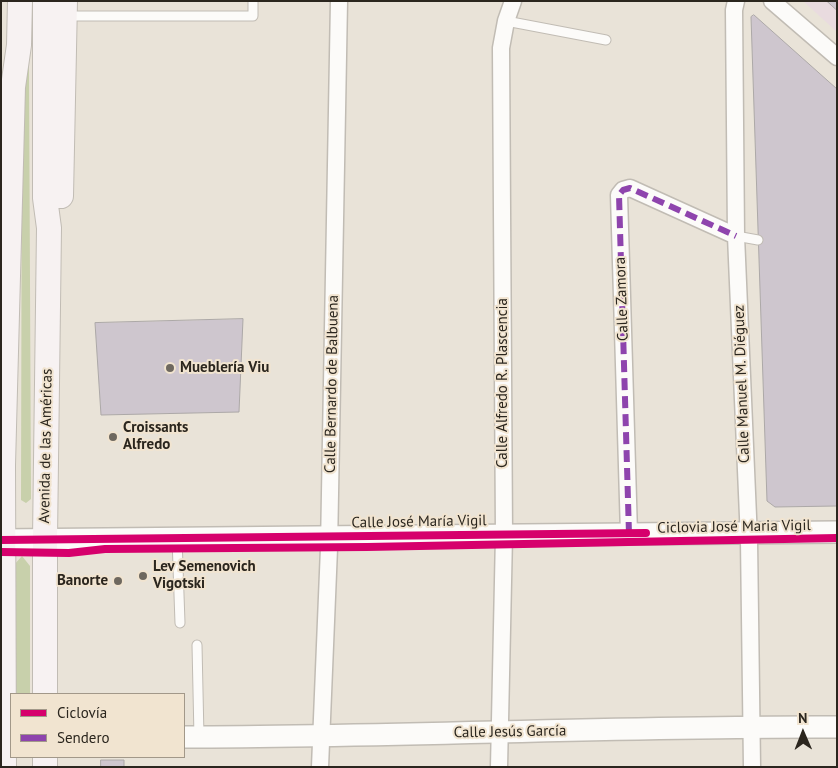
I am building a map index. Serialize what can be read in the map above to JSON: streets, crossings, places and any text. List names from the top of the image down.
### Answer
{
  "streets": {
    "main road": ["Avenida de las Américas"],
    "street": [
      "Calle Zamora",
      "Calle Alfredo R. Plascencia",
      "Calle Bernardo de Balbuena",
      "Calle Manuel M. Diéguez",
      "Calle José María Vigil",
      "Calle Jesús García"
    ],
    "cycle path": ["Ciclovia José Maria Vigil"]
  },
  "crossings": [
    ["Calle Zamora", "Calle Manuel M. Diéguez"],
    ["Calle Zamora", "Calle José María Vigil"],
    ["Calle Alfredo R. Plascencia", "Calle José María Vigil"],
    ["Calle Alfredo R. Plascencia", "Calle Jesús García"],
    ["Calle Bernardo de Balbuena", "Calle José María Vigil"],
    ["Calle Bernardo de Balbuena", "Calle Jesús García"],
    ["Calle Manuel M. Diéguez", "Calle José María Vigil"],
    ["Calle Manuel M. Diéguez", "Calle Jesús García"],
    ["Avenida de las Américas", "Calle José María Vigil"]
  ],
  "places": [
    "Mueblería Viu",
    "Croissants Alfredo",
    "Lev Semenovich Vigotski",
    "Banorte"
  ],
  "legend": ["Ciclovía", "Sendero"],
  "north": "top"
}
